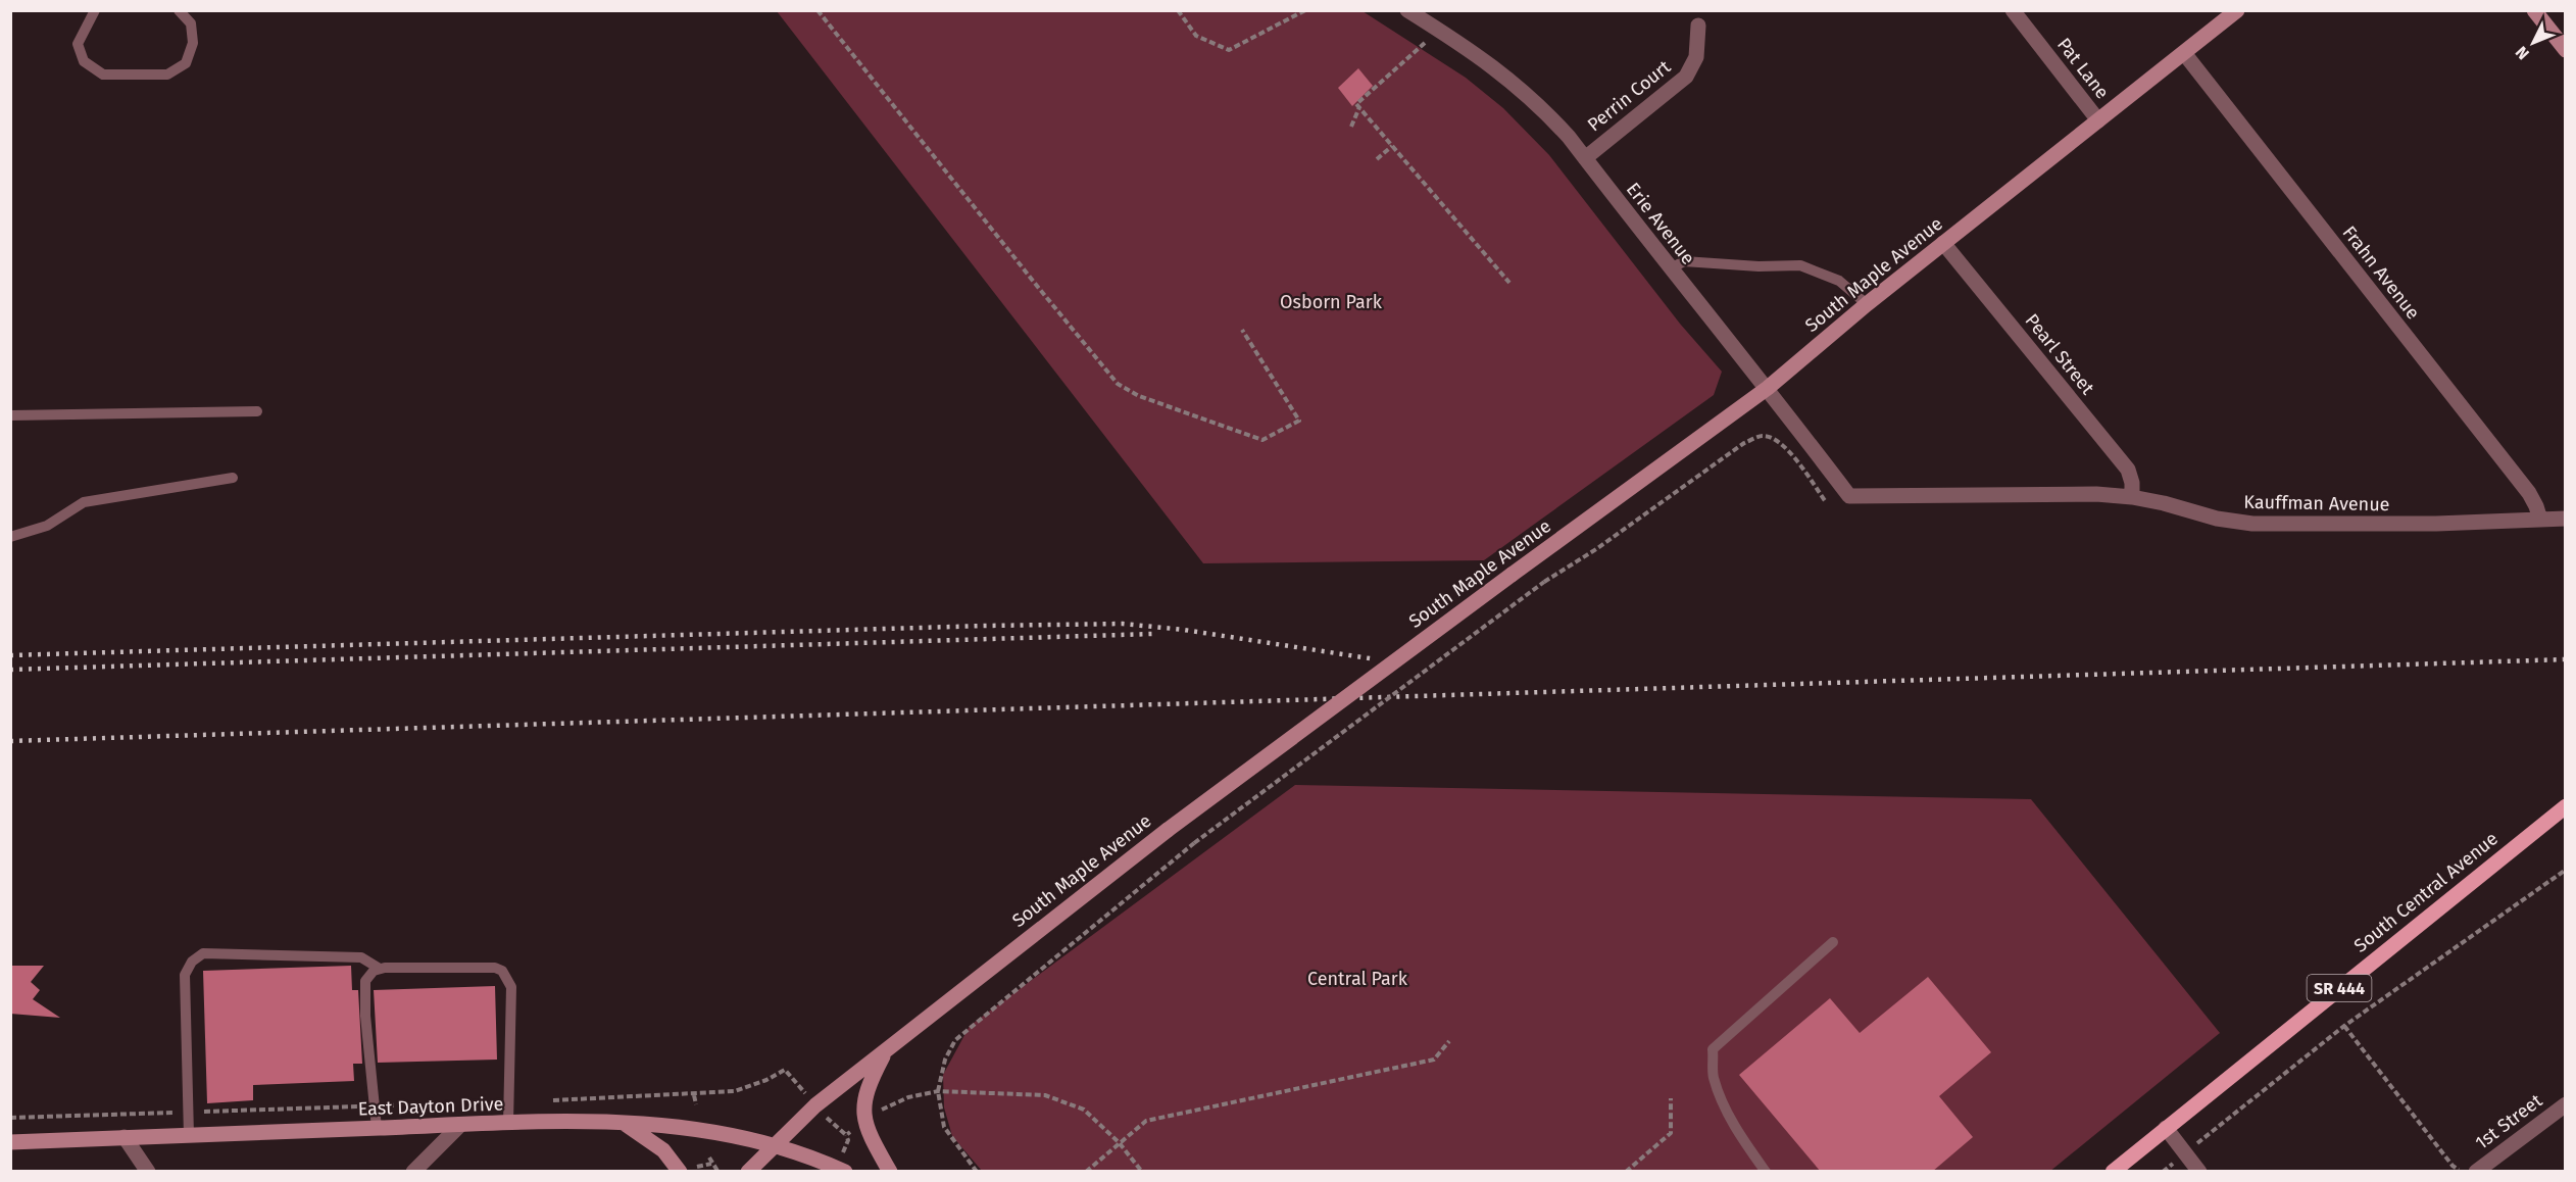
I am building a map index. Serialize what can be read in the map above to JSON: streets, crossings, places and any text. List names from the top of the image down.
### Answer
{
  "streets": {
    "main road": [
      "South Maple Avenue",
      "South Central Avenue",
      "SR 444",
      "East Dayton Drive"
    ],
    "street": [
      "Pat Lane",
      "Perrin Court",
      "Erie Avenue",
      "Frahn Avenue",
      "Pearl Street",
      "Kauffman Avenue",
      "1st Street"
    ]
  },
  "crossings": [
    ["Pat Lane", "South Maple Avenue"],
    ["Perrin Court", "Erie Avenue"],
    ["Erie Avenue", "South Maple Avenue"],
    ["Erie Avenue", "Kauffman Avenue"],
    ["Frahn Avenue", "South Maple Avenue"],
    ["Frahn Avenue", "Kauffman Avenue"],
    ["South Maple Avenue", "Pearl Street"],
    ["South Maple Avenue", "East Dayton Drive"],
    ["Pearl Street", "Kauffman Avenue"]
  ],
  "parks": ["Osborn Park", "Central Park"],
  "north": "bottom left"
}
